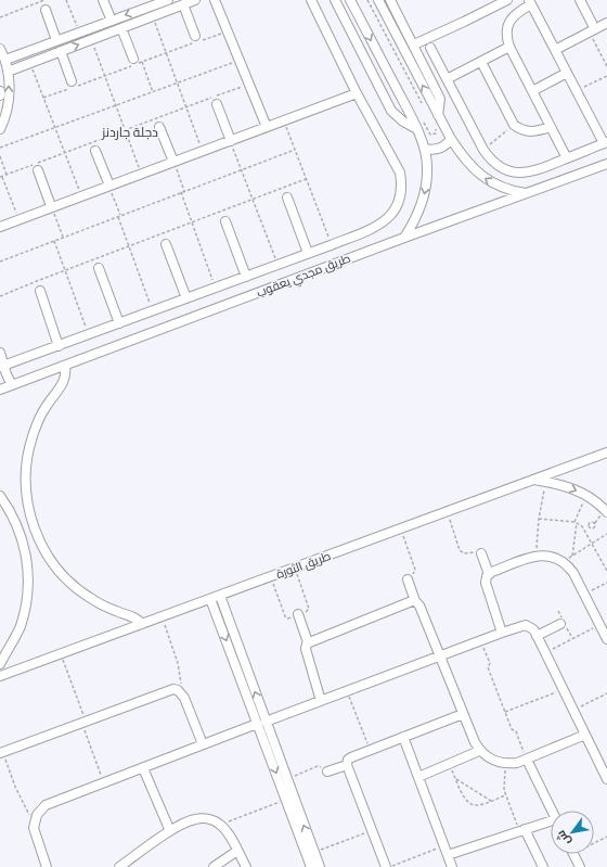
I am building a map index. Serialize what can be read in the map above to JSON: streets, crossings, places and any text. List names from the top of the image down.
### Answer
{
  "streets": {
    "street": ["طريق مجدي يعقوب", "طريق الثورة"]
  },
  "districts": ["دجلة جاردنز"],
  "north": "bottom left"
}
